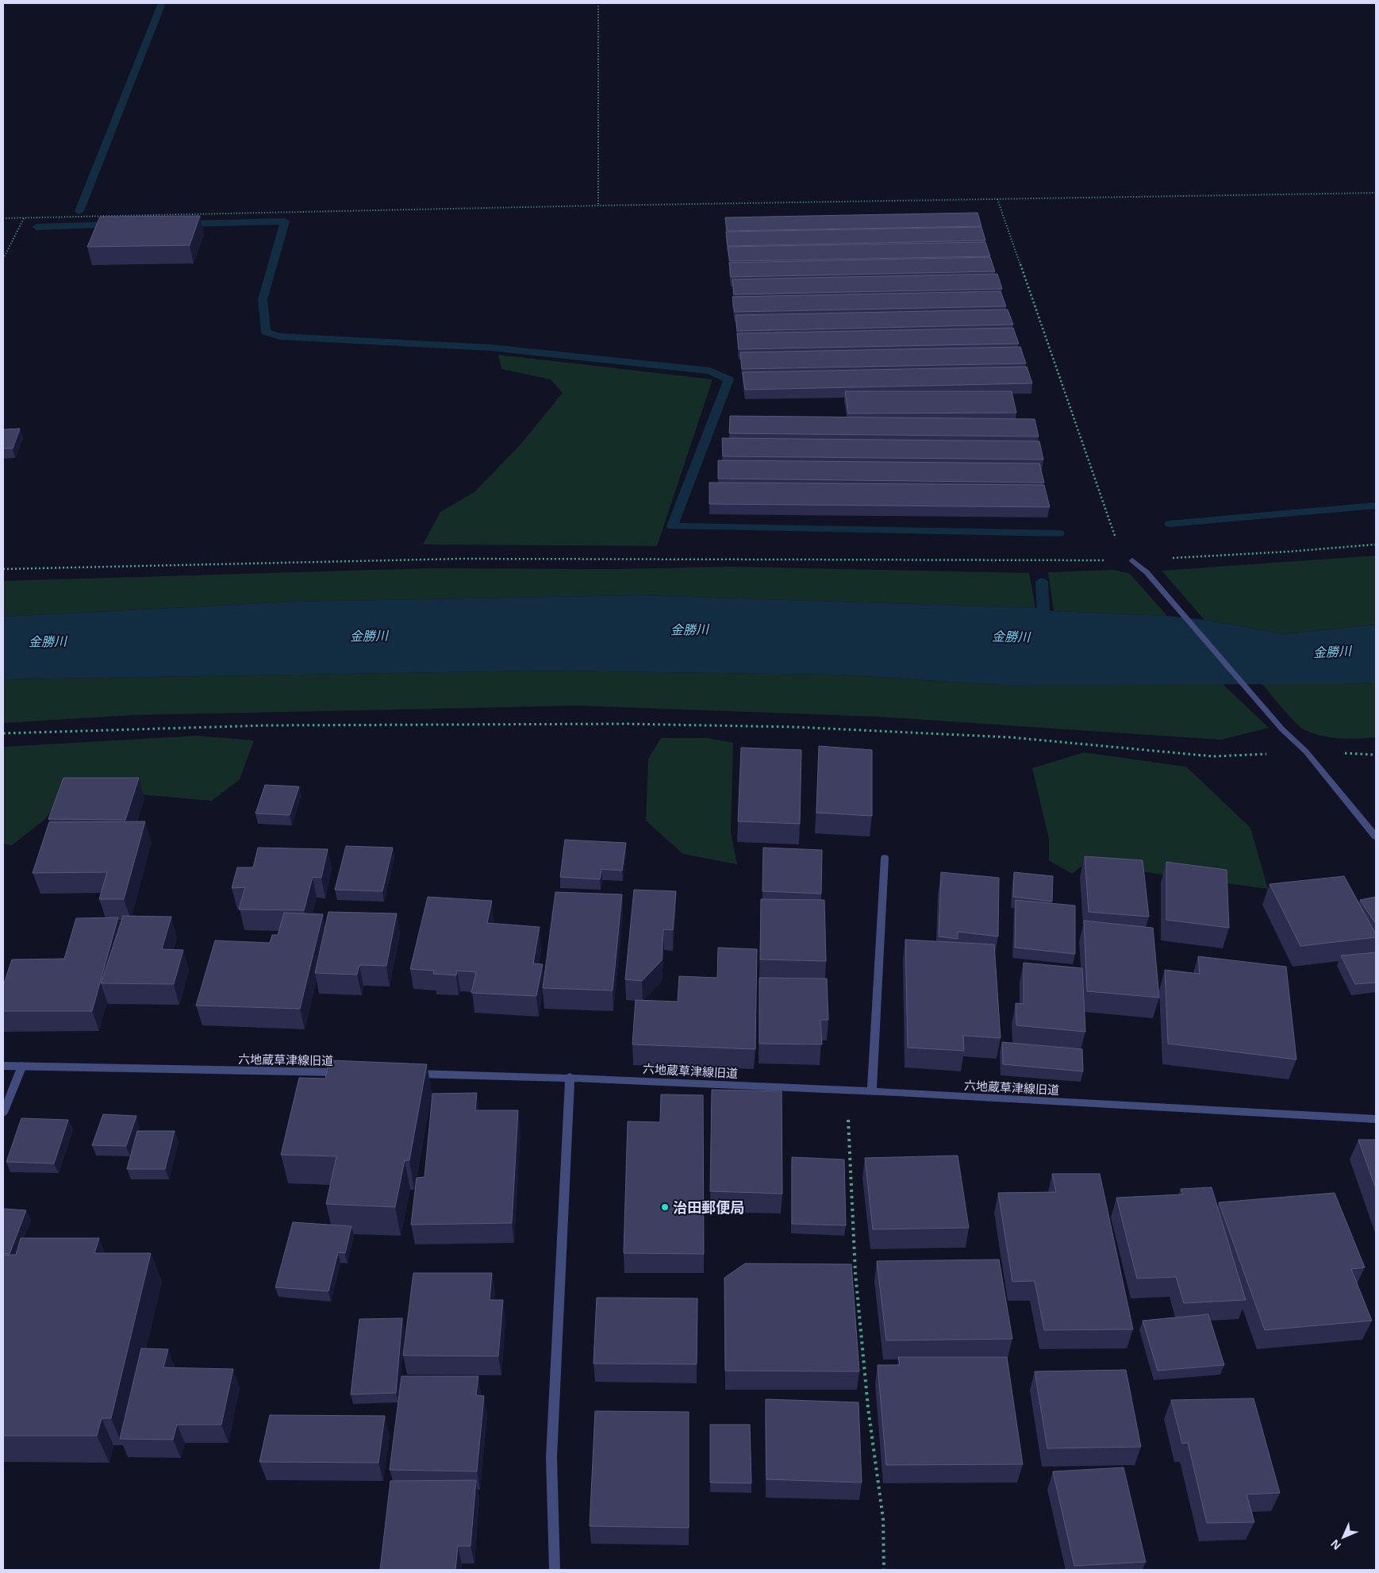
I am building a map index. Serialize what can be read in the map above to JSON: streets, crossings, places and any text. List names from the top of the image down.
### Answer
{
  "streets": {
    "street": ["六地蔵草津線旧道"]
  },
  "water": ["金勝川"],
  "places": ["治田郵便局"],
  "north": "bottom left"
}
